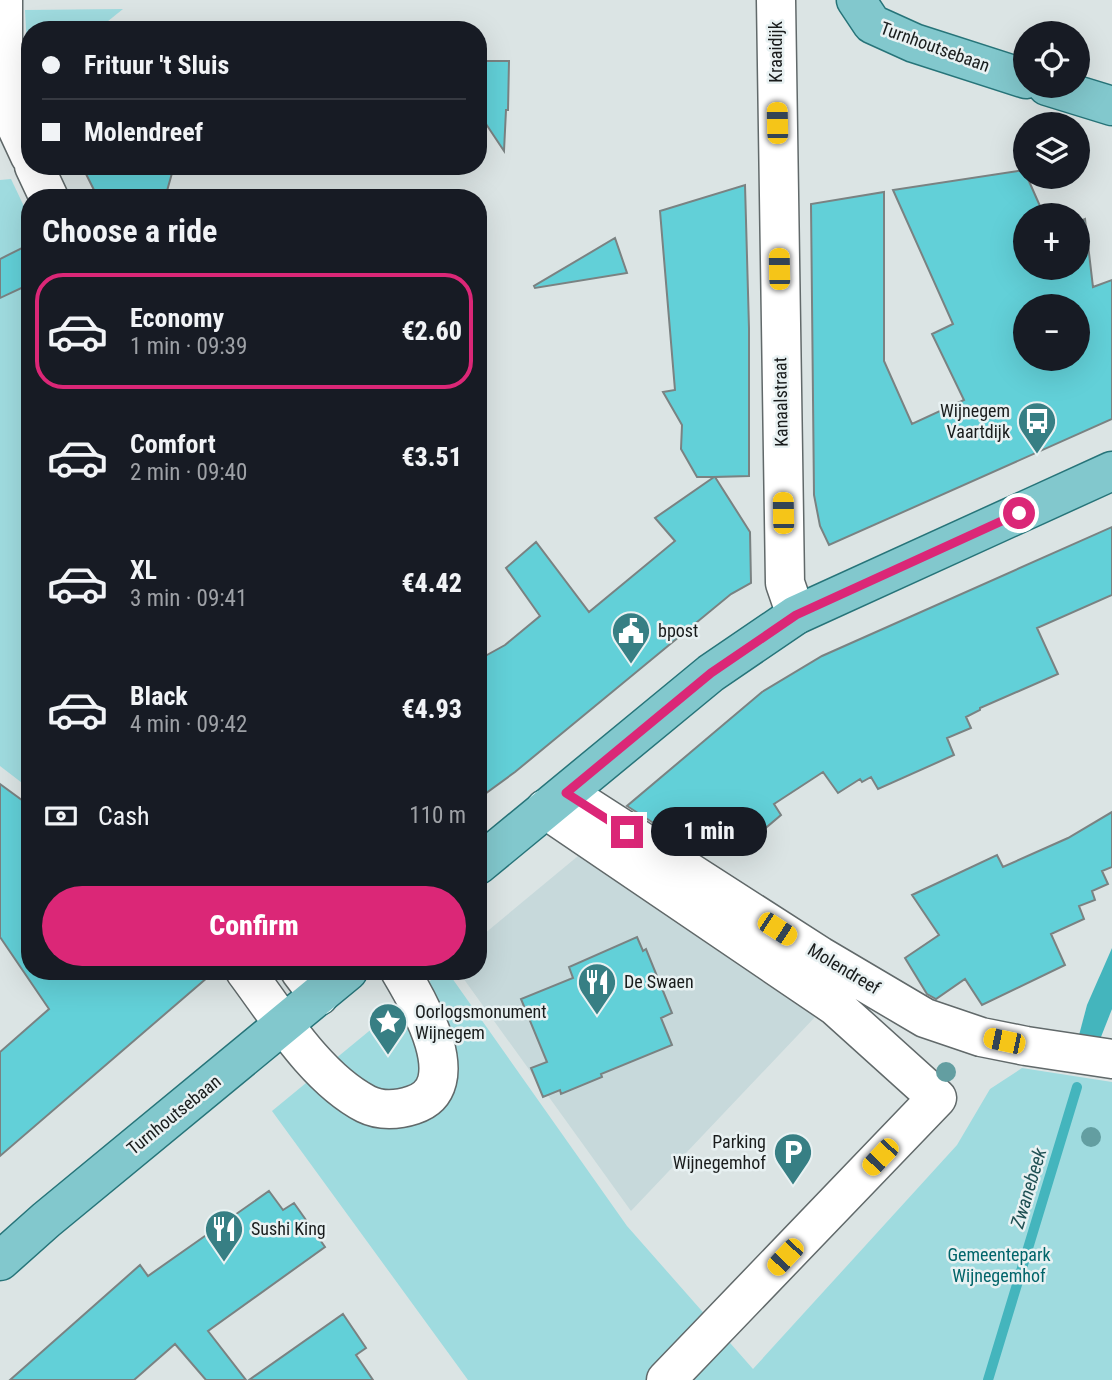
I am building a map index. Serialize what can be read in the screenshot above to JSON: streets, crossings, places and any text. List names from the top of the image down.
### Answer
{
  "streets": {
    "main road": ["Turnhoutsebaan"],
    "street": ["Kraaidijk", "Kanaalstraat", "Molendreef"]
  },
  "crossings": [
    ["Kraaidijk", "Kanaalstraat"]
  ],
  "water": ["Zwanebeek"],
  "parks": ["Gemeentepark Wijnegemhof"],
  "places": {
    "bus stop": ["Wijnegem Vaartdijk"],
    "public building": ["bpost"],
    "restaurant": ["De Swaen", "Sushi King"],
    "place": ["Oorlogsmonument Wijnegem"],
    "parking": ["Parking Wijnegemhof"]
  },
  "page": {
    "map_buttons": ["+", "−"],
    "banner": ["Frituur 't Sluis", "Molendreef"],
    "heading": "Choose a ride",
    "list": [
      {
        "name": "Economy",
        "note": "1 min · 09:39",
        "value": "€2.60"
      },
      {
        "name": "Comfort",
        "note": "2 min · 09:40",
        "value": "€3.51"
      },
      {
        "name": "XL",
        "note": "3 min · 09:41",
        "value": "€4.42"
      },
      {
        "name": "Black",
        "note": "4 min · 09:42",
        "value": "€4.93"
      }
    ],
    "pay": ["Cash", "110 m"],
    "bubble": "1 min",
    "buttons": "Confirm"
  }
}
